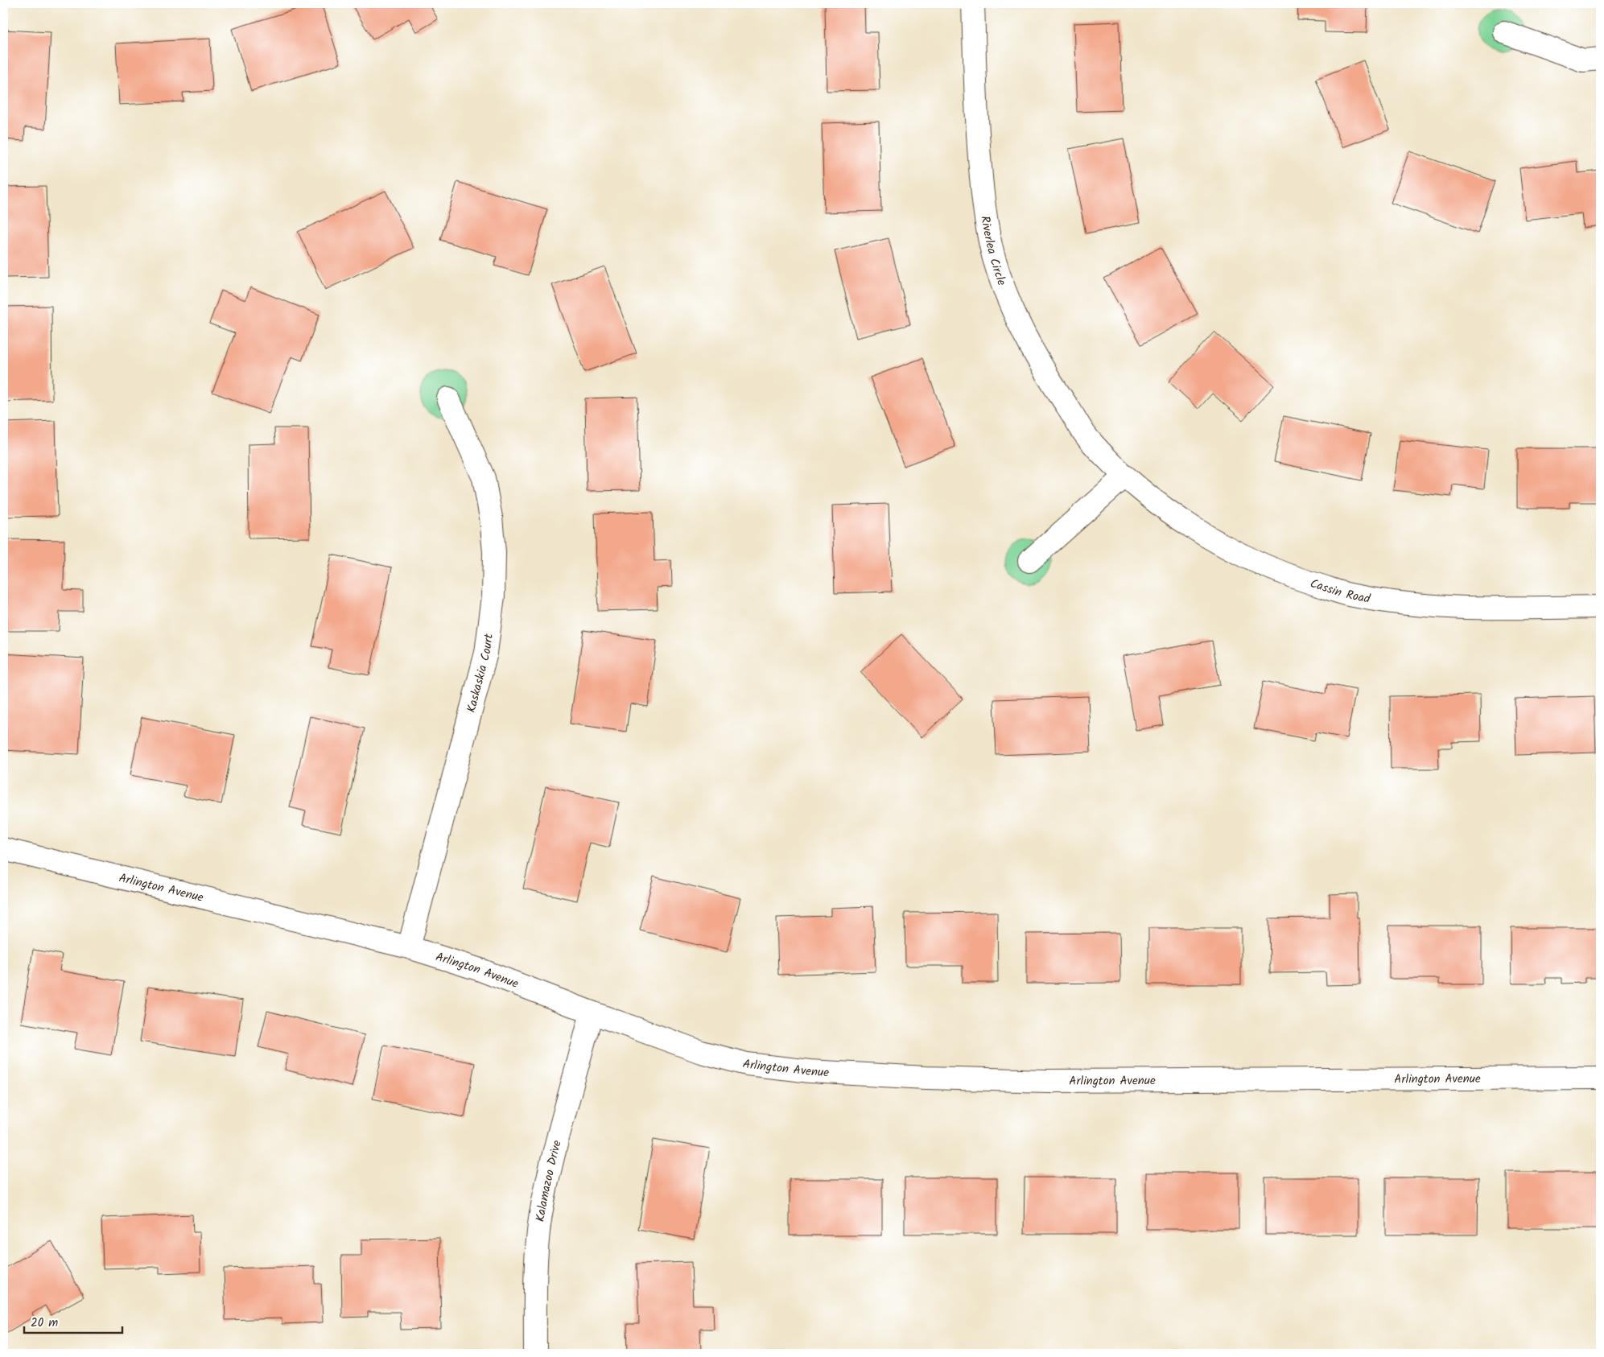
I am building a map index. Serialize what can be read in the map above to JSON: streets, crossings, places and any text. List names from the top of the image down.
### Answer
{
  "streets": {
    "street": [
      "Riverlea Circle",
      "Cassin Road",
      "Kaskaskia Court",
      "Arlington Avenue",
      "Kalamazoo Drive"
    ]
  },
  "crossings": [
    ["Riverlea Circle", "Cassin Road"],
    ["Kaskaskia Court", "Arlington Avenue"],
    ["Arlington Avenue", "Kalamazoo Drive"]
  ],
  "scale_bar": "20 m"
}
